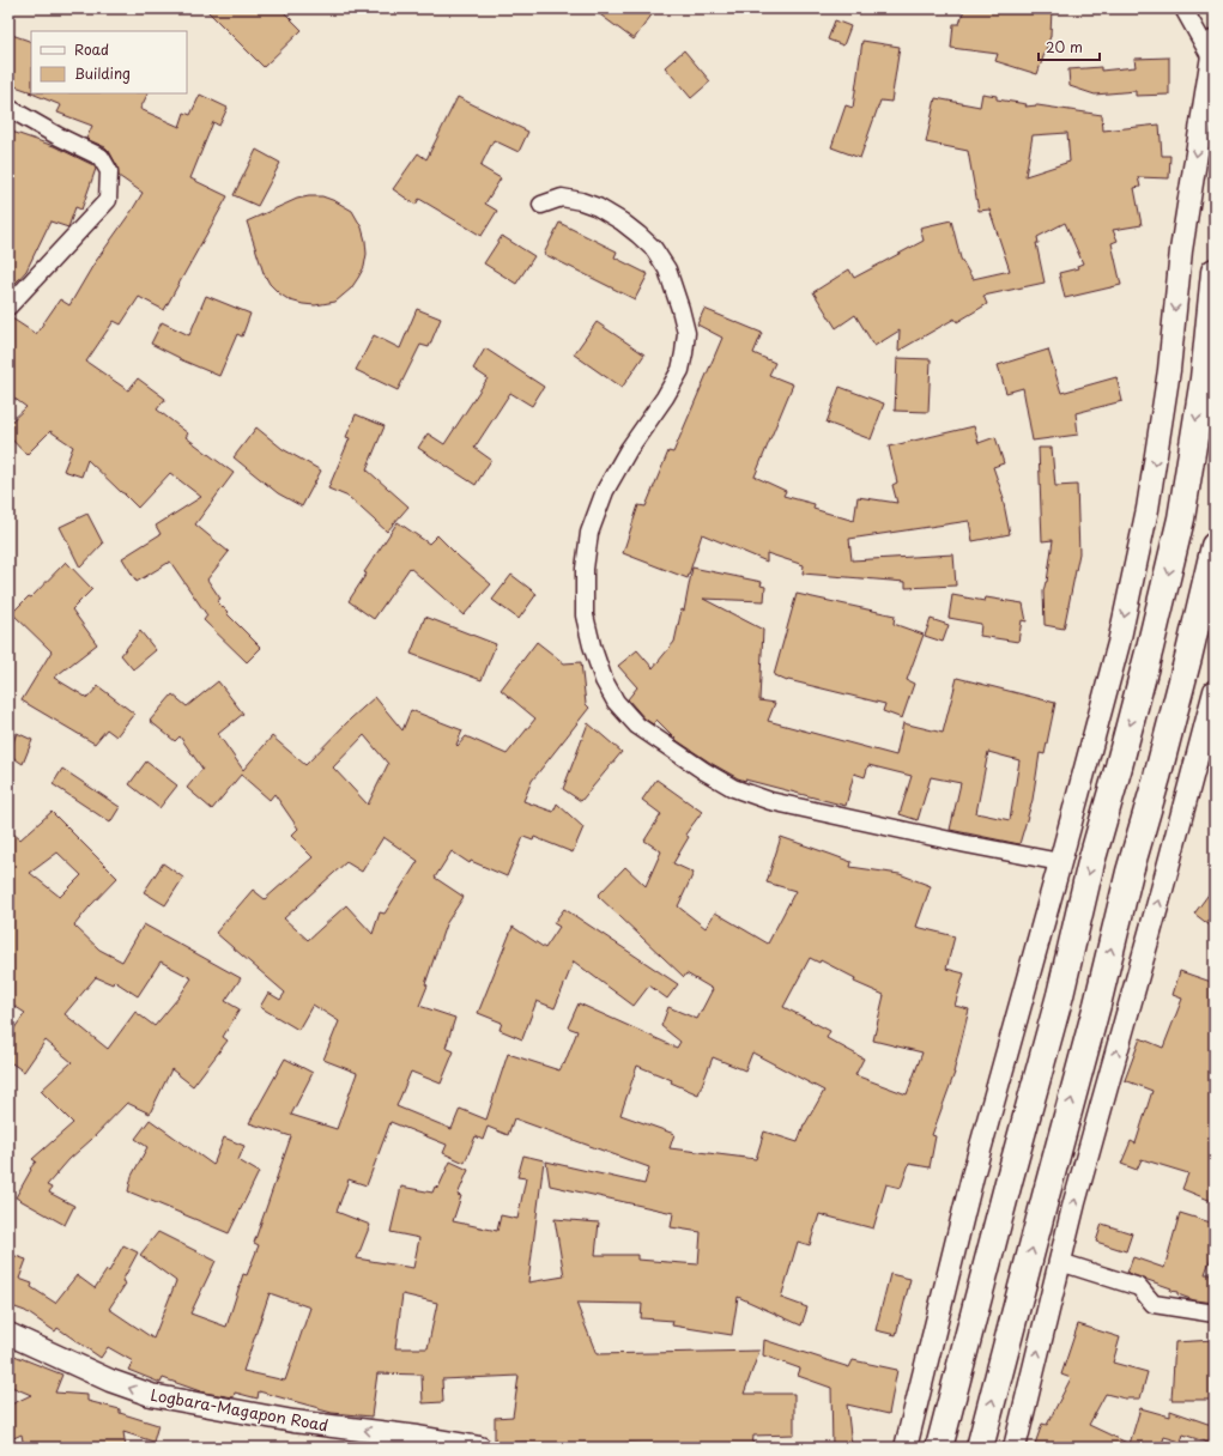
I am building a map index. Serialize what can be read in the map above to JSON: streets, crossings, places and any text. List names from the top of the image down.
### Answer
{
  "streets": {
    "street": ["Logbara-Magapon Road"]
  },
  "one_way": ["Logbara-Magapon Road"],
  "legend": ["Road", "Building"],
  "scale_bar": "20 m"
}
